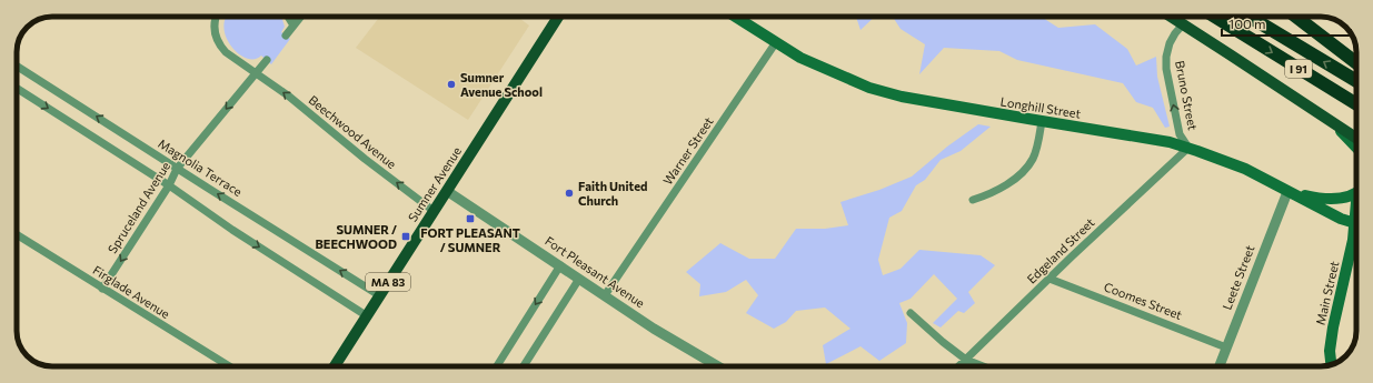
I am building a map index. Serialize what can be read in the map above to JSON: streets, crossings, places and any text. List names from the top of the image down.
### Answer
{
  "streets": {
    "highway": ["I 91"],
    "main road": [
      "Longhill Street",
      "Sumner Avenue",
      "MA 83",
      "Main Street"
    ],
    "street": [
      "Bruno Street",
      "Beechwood Avenue",
      "Warner Street",
      "Magnolia Terrace",
      "Spruceland Avenue",
      "Edgeland Street",
      "Fort Pleasant Avenue",
      "Leete Street",
      "Firglade Avenue",
      "Coomes Street"
    ]
  },
  "crossings": [
    ["Bruno Street", "Longhill Street"],
    ["Bruno Street", "Edgeland Street"],
    ["Longhill Street", "Warner Street"],
    ["Longhill Street", "Edgeland Street"],
    ["Longhill Street", "Leete Street"],
    ["Longhill Street", "Main Street"],
    ["Beechwood Avenue", "Sumner Avenue"],
    ["Beechwood Avenue", "Spruceland Avenue"],
    ["Warner Street", "Fort Pleasant Avenue"],
    ["Magnolia Terrace", "Sumner Avenue"],
    ["Magnolia Terrace", "Spruceland Avenue"],
    ["Sumner Avenue", "Fort Pleasant Avenue"],
    ["Spruceland Avenue", "Firglade Avenue"],
    ["Edgeland Street", "Coomes Street"],
    ["Leete Street", "Coomes Street"]
  ],
  "one_way": ["Bruno Street", "Beechwood Avenue", "Spruceland Avenue"],
  "places": {
    "other": ["Sumner Avenue School", "Faith United Church"],
    "transit": ["FORT PLEASANT / SUMNER", "SUMNER / BEECHWOOD"]
  },
  "scale_bar": "100 m"
}
